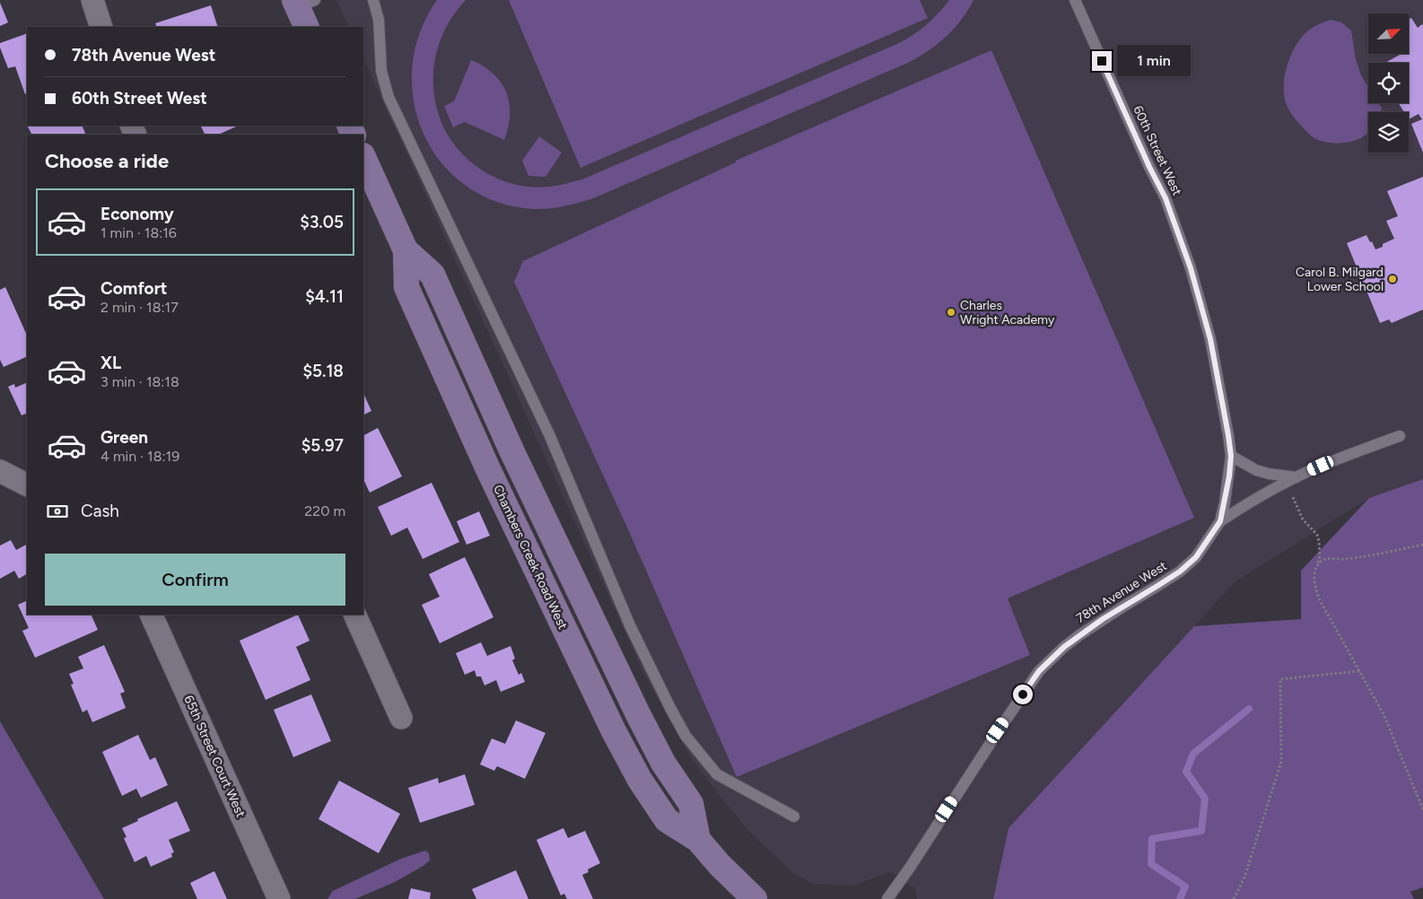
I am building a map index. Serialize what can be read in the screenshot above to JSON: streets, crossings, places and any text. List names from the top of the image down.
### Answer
{
  "streets": {
    "street": ["Chambers Creek Road West", "65th Street Court West"],
    "lane": ["60th Street West", "78th Avenue West"]
  },
  "crossings": [
    ["60th Street West", "78th Avenue West"]
  ],
  "places": ["Carol B. Milgard Lower School", "Charles Wright Academy"],
  "north": "top right",
  "page": {
    "banner": ["78th Avenue West", "60th Street West"],
    "bubble": "1 min",
    "heading": "Choose a ride",
    "list": [
      {
        "name": "Economy",
        "note": "1 min · 18:16",
        "value": "$3.05"
      },
      {
        "name": "Comfort",
        "note": "2 min · 18:17",
        "value": "$4.11"
      },
      {
        "name": "XL",
        "note": "3 min · 18:18",
        "value": "$5.18"
      },
      {
        "name": "Green",
        "note": "4 min · 18:19",
        "value": "$5.97"
      }
    ],
    "pay": ["Cash", "220 m"],
    "buttons": "Confirm"
  }
}
